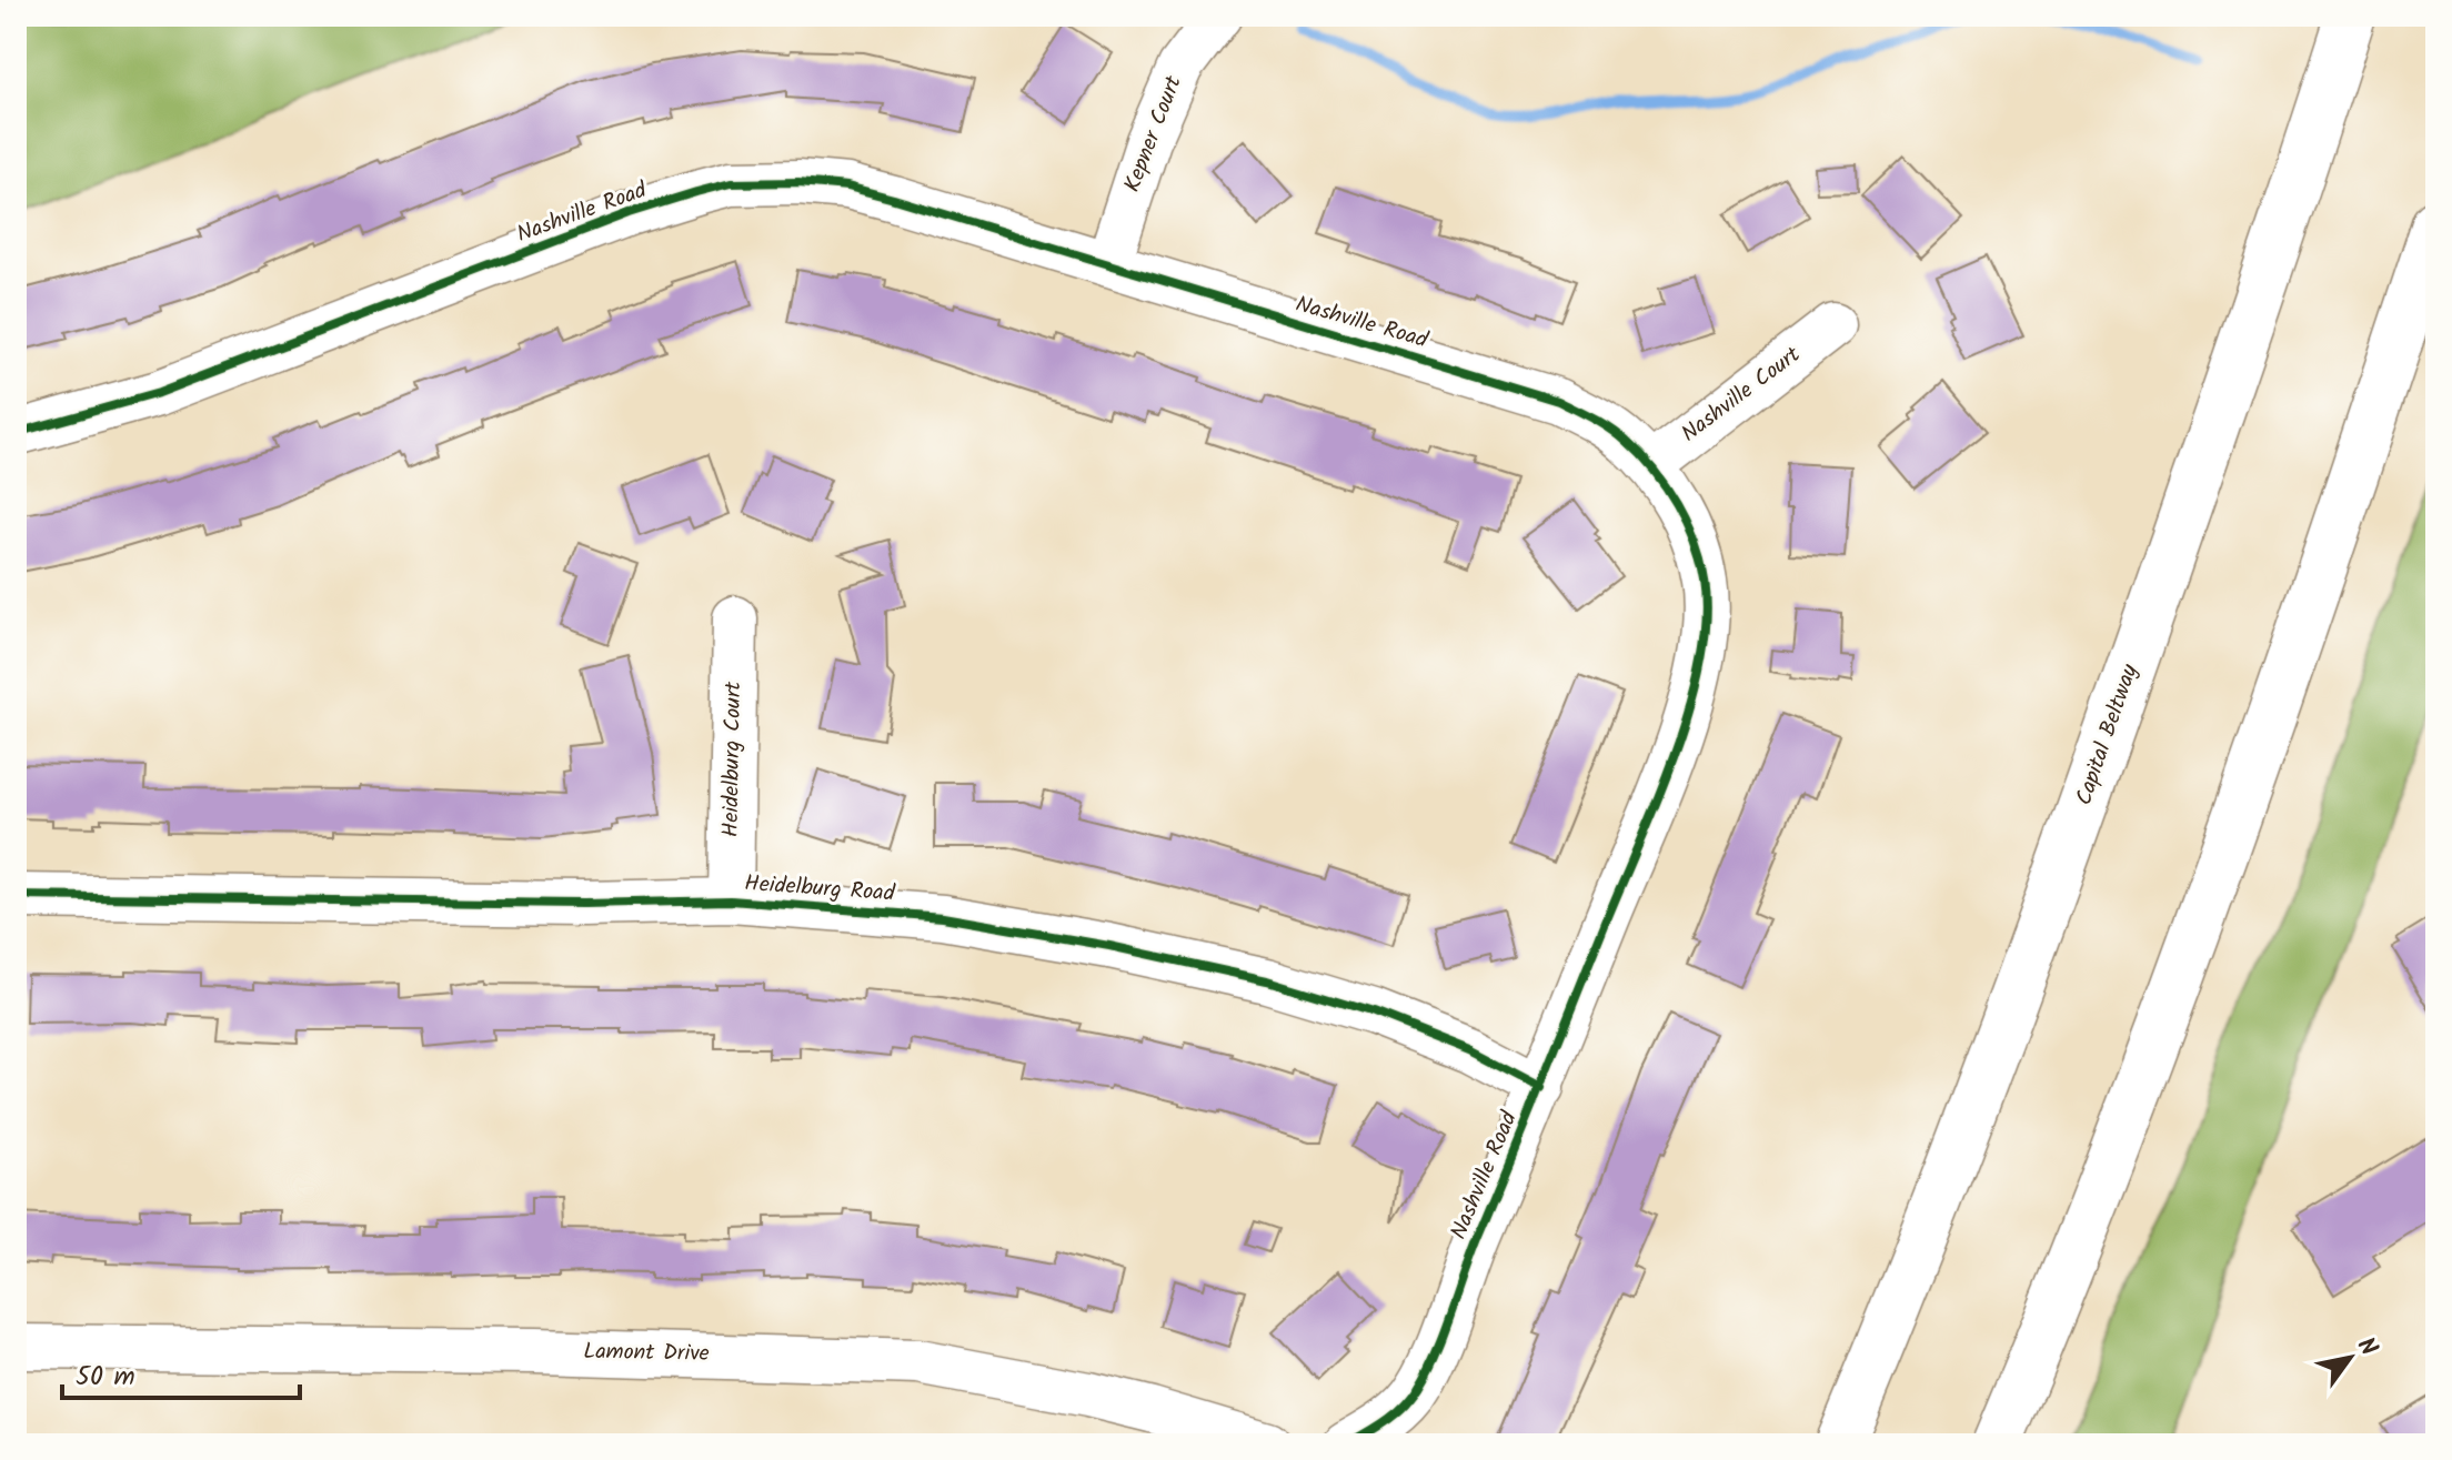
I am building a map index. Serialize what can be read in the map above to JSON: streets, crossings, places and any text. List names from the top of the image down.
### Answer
{
  "streets": {
    "highway": ["Capital Beltway"],
    "street": [
      "Kepner Court",
      "Nashville Road",
      "Nashville Court",
      "Heidelburg Court",
      "Heidelburg Road",
      "Lamont Drive"
    ]
  },
  "crossings": [
    ["Kepner Court", "Nashville Road"],
    ["Nashville Road", "Nashville Court"],
    ["Nashville Road", "Heidelburg Road"],
    ["Heidelburg Court", "Heidelburg Road"]
  ],
  "scale_bar": "50 m",
  "north": "top right"
}
